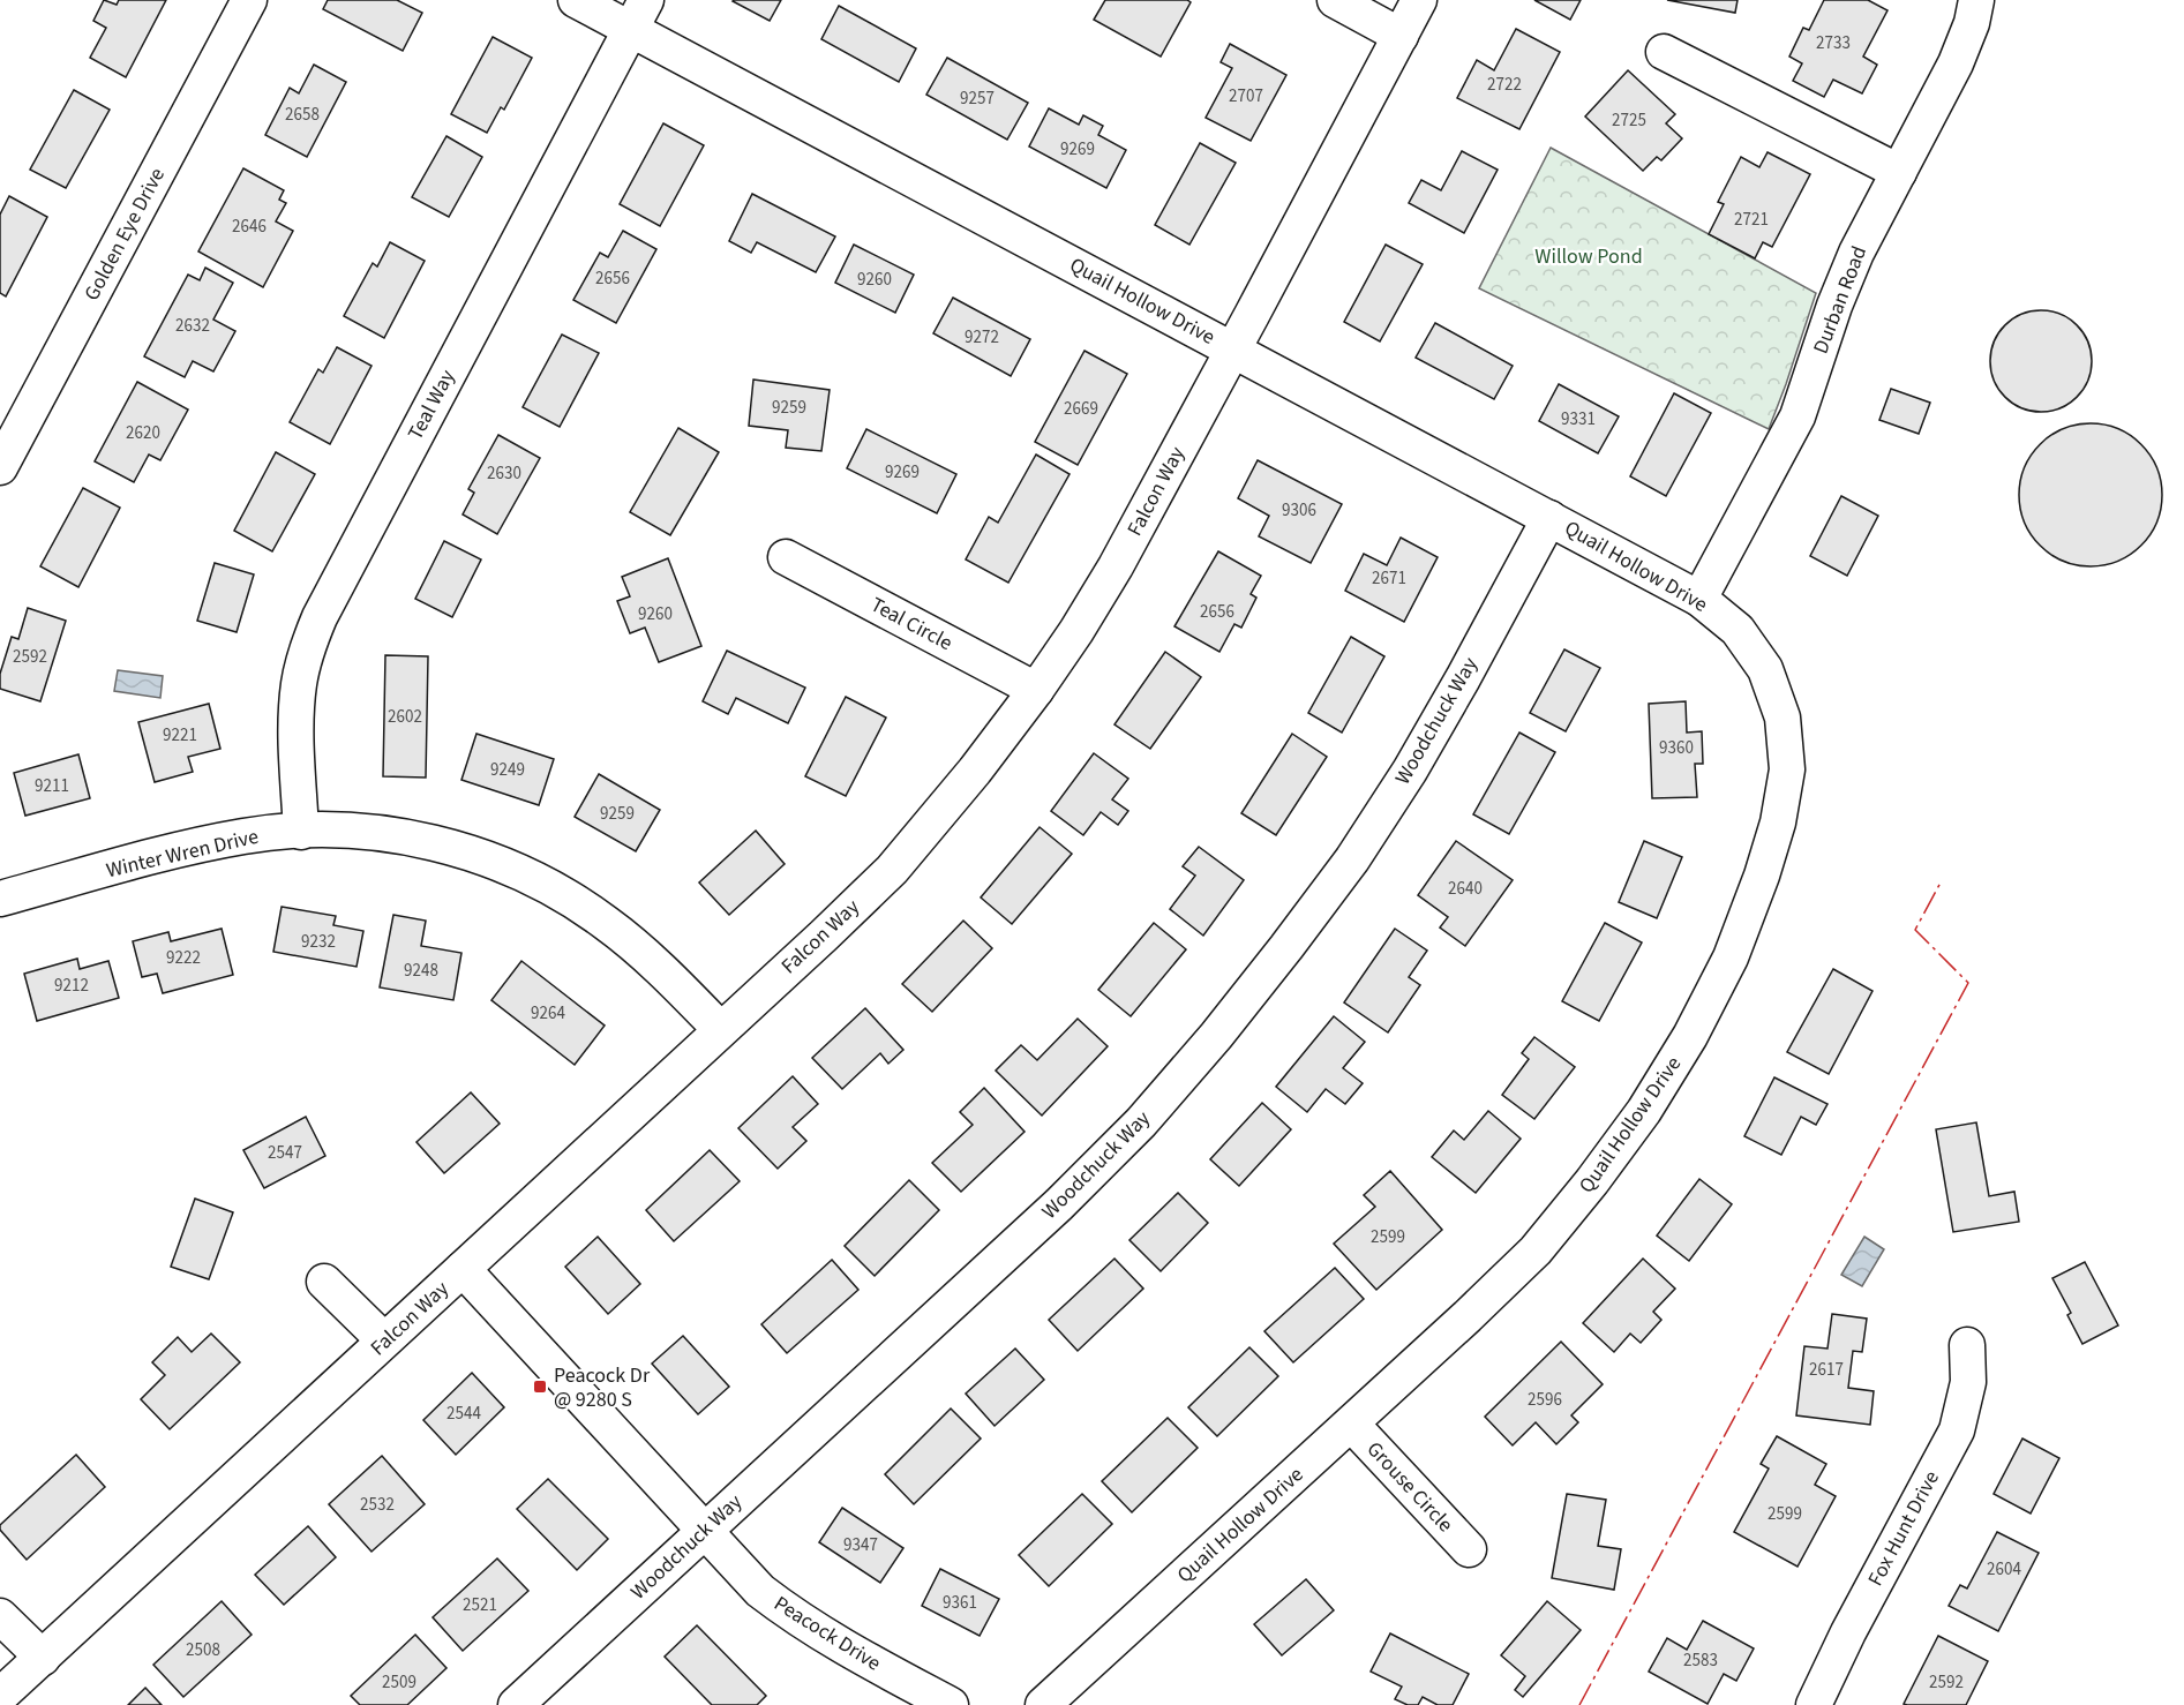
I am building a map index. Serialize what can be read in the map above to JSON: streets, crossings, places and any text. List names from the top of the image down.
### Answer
{
  "streets": {
    "street": [
      "Golden Eye Drive",
      "Durban Road",
      "Quail Hollow Drive",
      "Teal Way",
      "Falcon Way",
      "Teal Circle",
      "Woodchuck Way",
      "Winter Wren Drive",
      "Grouse Circle",
      "Fox Hunt Drive",
      "Peacock Drive"
    ]
  },
  "crossings": [
    ["Durban Road", "Quail Hollow Drive"],
    ["Quail Hollow Drive", "Teal Way"],
    ["Quail Hollow Drive", "Falcon Way"],
    ["Quail Hollow Drive", "Woodchuck Way"],
    ["Quail Hollow Drive", "Grouse Circle"],
    ["Teal Way", "Winter Wren Drive"],
    ["Falcon Way", "Teal Circle"],
    ["Falcon Way", "Winter Wren Drive"],
    ["Falcon Way", "Peacock Drive"],
    ["Woodchuck Way", "Peacock Drive"]
  ],
  "parks": ["Willow Pond"],
  "places": {
    "transit": ["Peacock Dr @ 9280 S"]
  },
  "house_numbers": [
    "2733",
    "2722",
    "2707",
    "9257",
    "2658",
    "2725",
    "9269",
    "2721",
    "2646",
    "2656",
    "9260",
    "2632",
    "9272",
    "9259",
    "2669",
    "9331",
    "2620",
    "9269",
    "2630",
    "9306",
    "2671",
    "2656",
    "9260",
    "2592",
    "2602",
    "9221",
    "9360",
    "9249",
    "9211",
    "9259",
    "2640",
    "9232",
    "9222",
    "9248",
    "9212",
    "9264",
    "2547",
    "2599",
    "2617",
    "2596",
    "2544",
    "2532",
    "2599",
    "9347",
    "2604",
    "9361",
    "2521",
    "2508",
    "2583",
    "2509",
    "2592"
  ]
}
